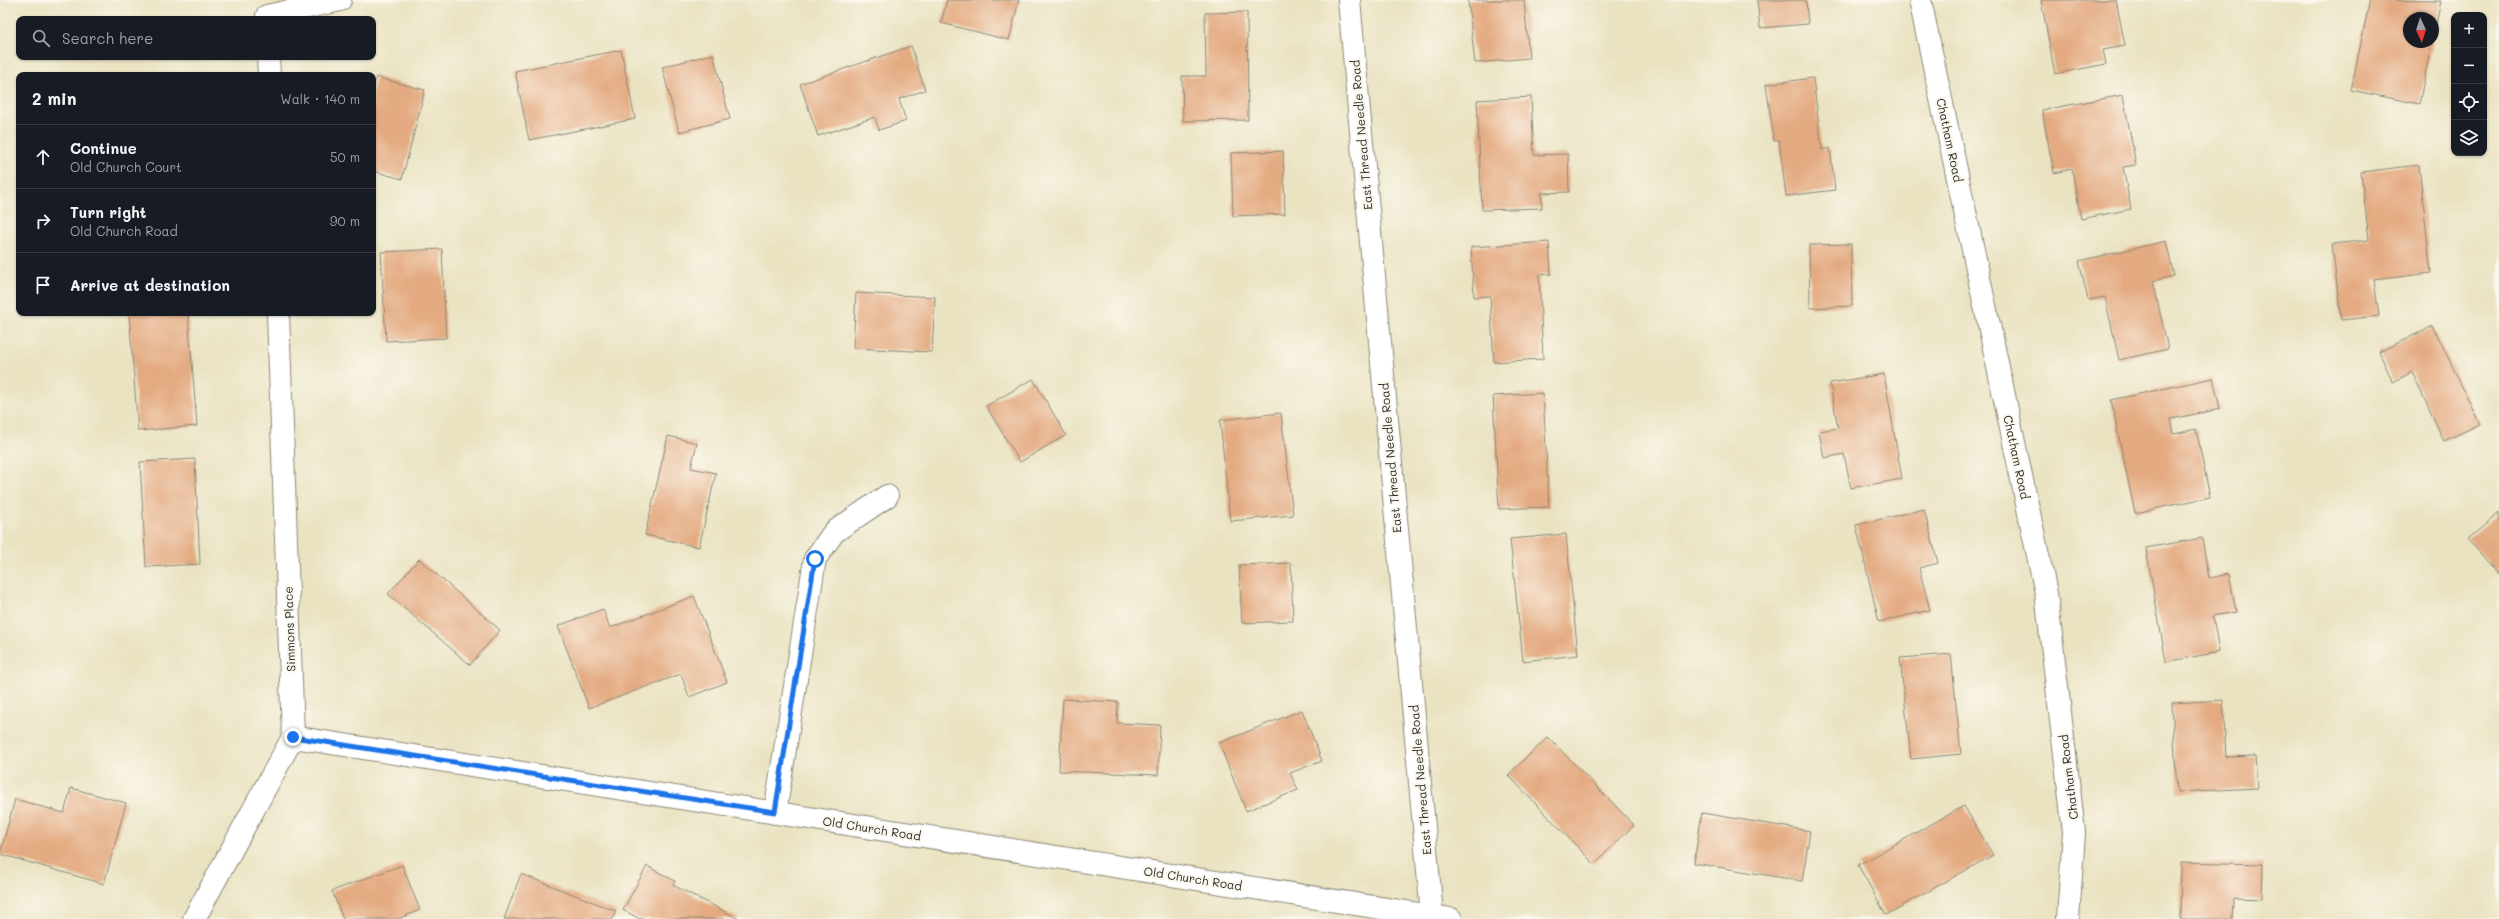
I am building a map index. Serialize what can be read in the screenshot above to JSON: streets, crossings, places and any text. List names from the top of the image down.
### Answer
{
  "streets": {
    "street": [
      "East Thread Needle Road",
      "Chatham Road",
      "Simmons Place",
      "Old Church Road"
    ]
  },
  "crossings": [
    ["East Thread Needle Road", "Old Church Road"],
    ["Simmons Place", "Old Church Road"]
  ],
  "north": "bottom",
  "page": {
    "map_buttons": ["+", "−"],
    "search": "Search here",
    "heading": ["2 min", "Walk · 140 m"],
    "list": [
      ["Continue", "Old Church Court", "50 m"],
      ["Turn right", "Old Church Road", "90 m"],
      "Arrive at destination"
    ]
  }
}
